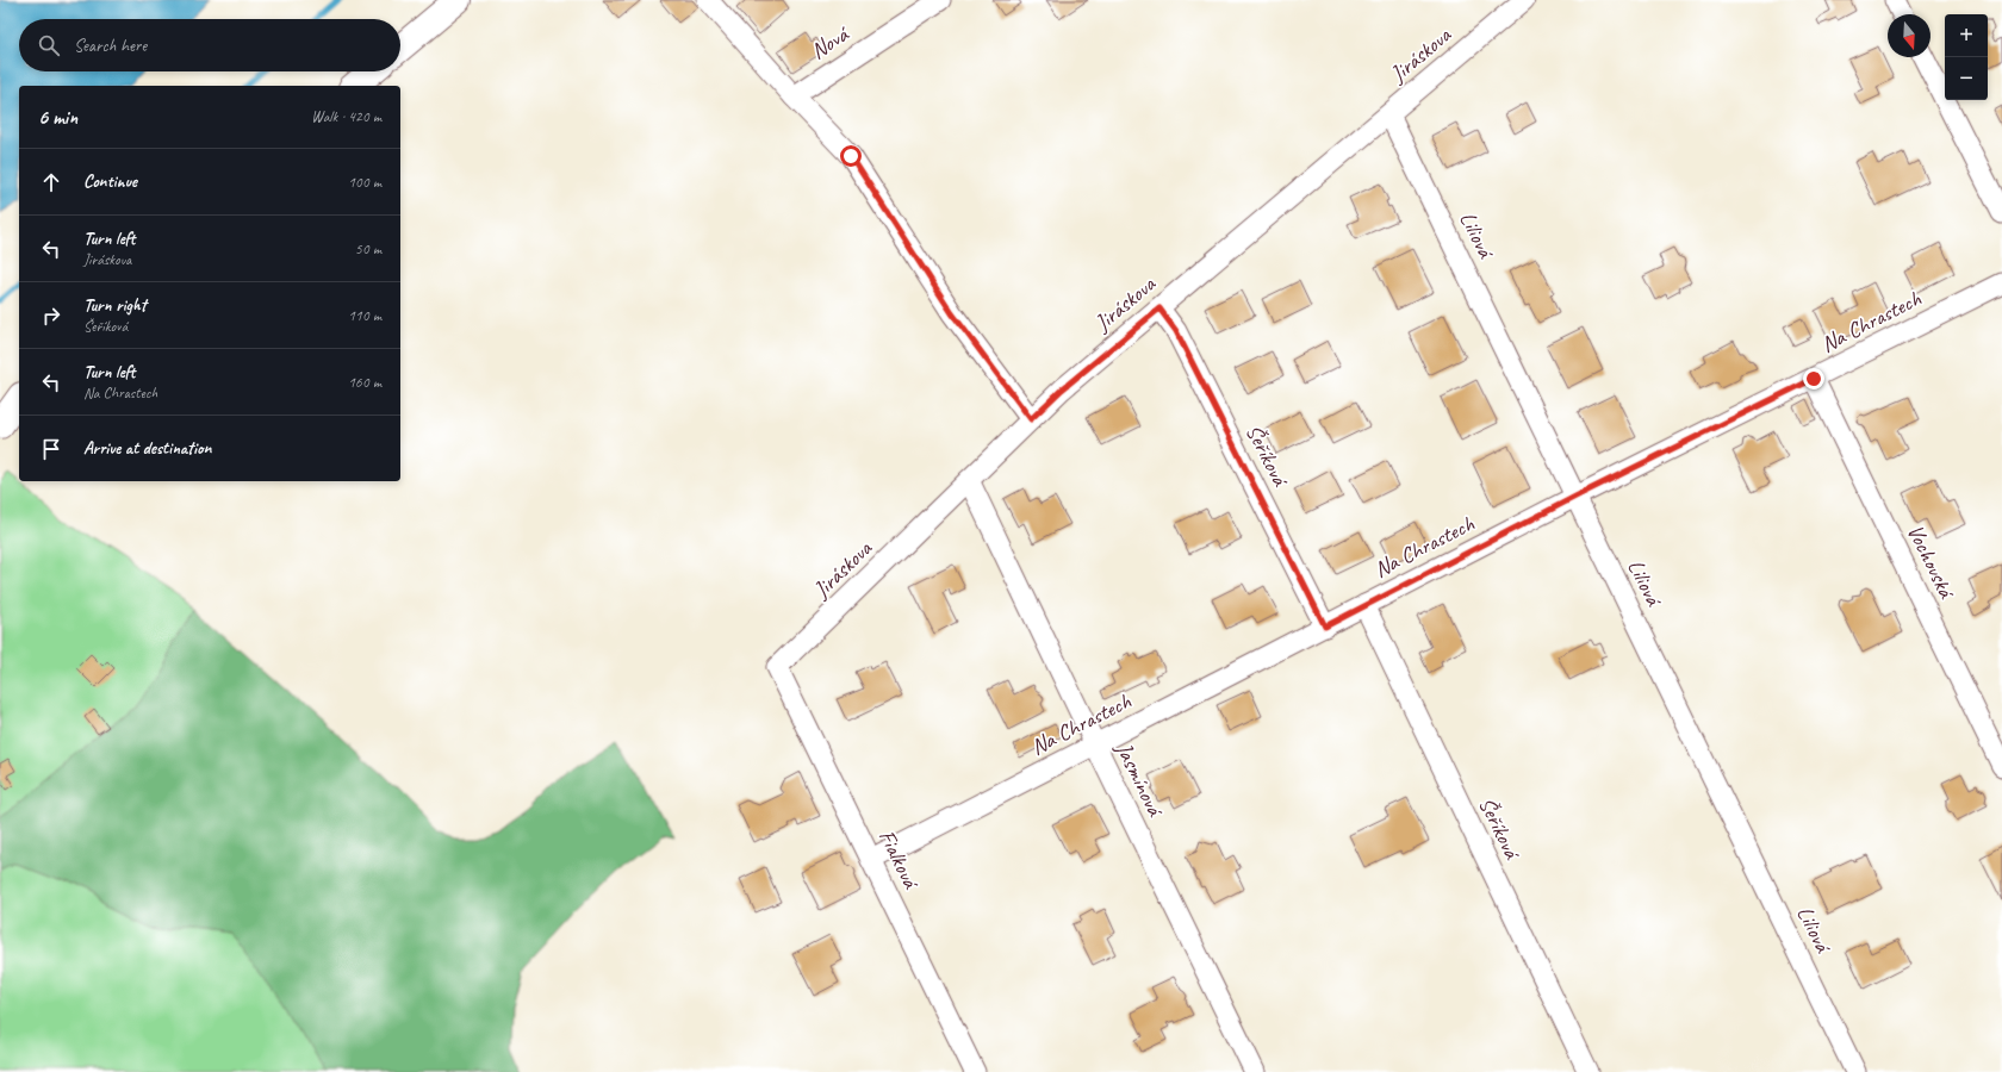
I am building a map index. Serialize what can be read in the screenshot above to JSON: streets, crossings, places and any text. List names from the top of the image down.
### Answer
{
  "streets": {
    "street": [
      "Nová",
      "Jiráskova",
      "Liliová",
      "Na Chrastech",
      "Šeříková",
      "Vochovská",
      "Jasmínová",
      "Fialková"
    ]
  },
  "crossings": [
    ["Jiráskova", "Liliová"],
    ["Jiráskova", "Šeříková"],
    ["Jiráskova", "Jasmínová"],
    ["Jiráskova", "Fialková"],
    ["Liliová", "Na Chrastech"],
    ["Na Chrastech", "Šeříková"],
    ["Na Chrastech", "Vochovská"],
    ["Na Chrastech", "Jasmínová"],
    ["Na Chrastech", "Fialková"]
  ],
  "north": "bottom",
  "page": {
    "map_buttons": ["+", "−"],
    "search": "Search here",
    "heading": ["6 min", "Walk · 420 m"],
    "list": [
      ["Continue", "100 m"],
      ["Turn left", "Jiráskova", "50 m"],
      ["Turn right", "Šeříková", "110 m"],
      ["Turn left", "Na Chrastech", "160 m"],
      "Arrive at destination"
    ]
  }
}
